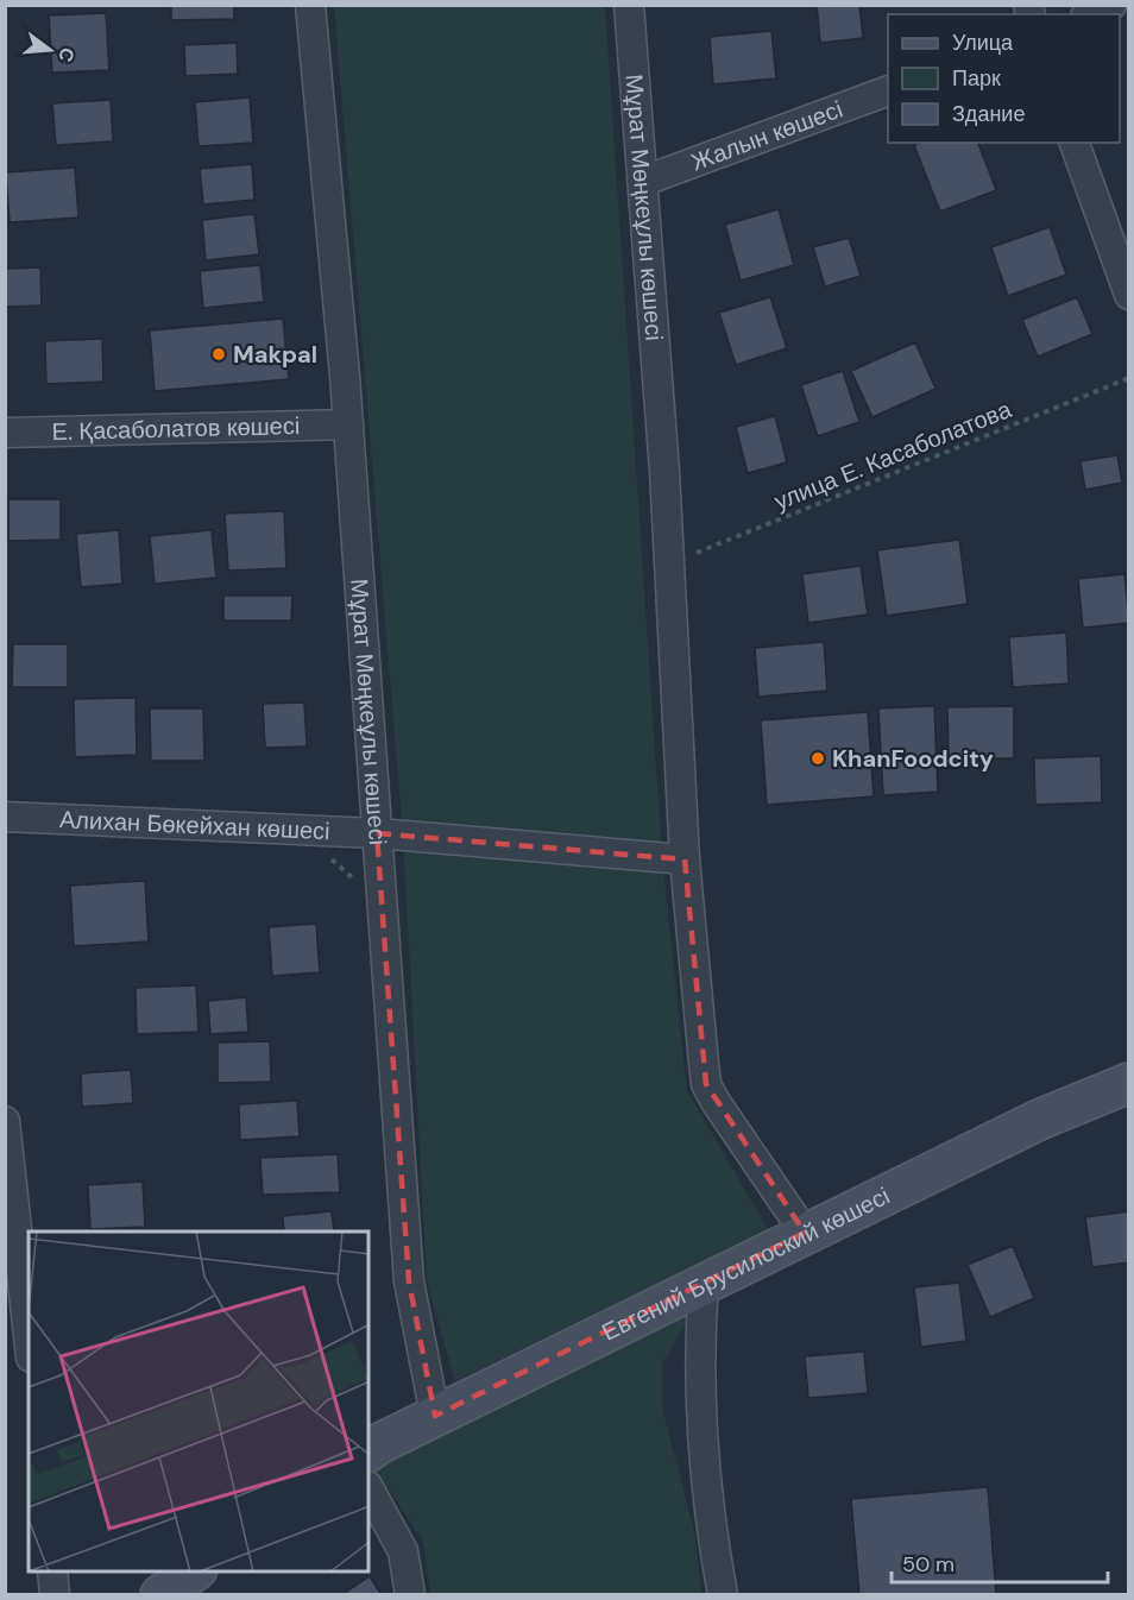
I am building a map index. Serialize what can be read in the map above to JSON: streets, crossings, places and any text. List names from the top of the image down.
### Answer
{
  "streets": {
    "main road": ["Евгений Брусилоский көшесі"],
    "street": [
      "Жалын көшесі",
      "Мұрат Мөңкеұлы көшесі",
      "Е. Қасаболатов көшесі",
      "Алихан Бөкейхан көшесі"
    ],
    "path": ["улица Е. Касаболатова"]
  },
  "crossings": [
    ["Жалын көшесі", "Мұрат Мөңкеұлы көшесі"],
    ["Мұрат Мөңкеұлы көшесі", "Е. Қасаболатов көшесі"],
    ["Мұрат Мөңкеұлы көшесі", "улица Е. Касаболатова"],
    ["Мұрат Мөңкеұлы көшесі", "Алихан Бөкейхан көшесі"],
    ["Мұрат Мөңкеұлы көшесі", "Евгений Брусилоский көшесі"]
  ],
  "places": ["Makpal", "KhanFoodcity"],
  "legend": ["Улица", "Парк", "Здание"],
  "scale_bar": "50 m",
  "north": "right"
}
